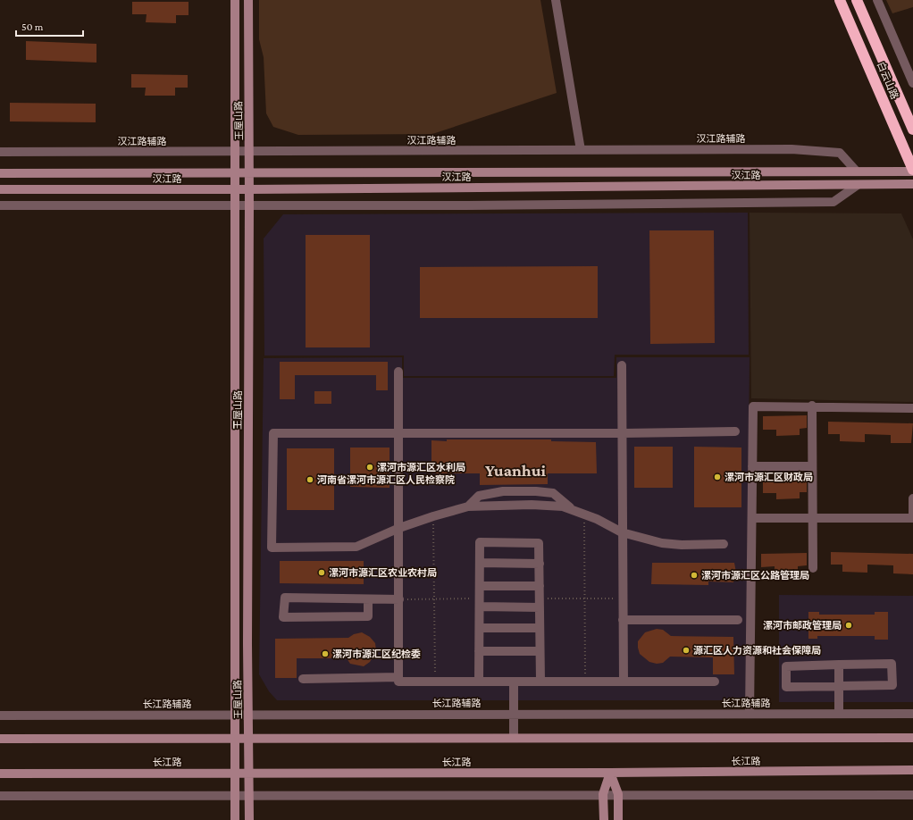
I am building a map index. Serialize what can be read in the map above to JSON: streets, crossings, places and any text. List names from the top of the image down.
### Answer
{
  "streets": {
    "highway": ["白云山路"],
    "street": [
      "王屋山路",
      "汉江路辅路",
      "汉江路",
      "长江路辅路",
      "长江路"
    ]
  },
  "crossings": [
    ["白云山路", "汉江路"],
    ["王屋山路", "汉江路辅路"],
    ["王屋山路", "汉江路"],
    ["王屋山路", "长江路辅路"],
    ["王屋山路", "长江路"],
    ["汉江路辅路", "汉江路"]
  ],
  "districts": ["Yuanhui"],
  "places": [
    "漯河市源汇区水利局",
    "漯河市源汇区财政局",
    "河南省漯河市源汇区人民检察院",
    "漯河市源汇区农业农村局",
    "漯河市源汇区公路管理局",
    "漯河市邮政管理局",
    "源汇区人力资源和社会保障局",
    "漯河市源汇区纪检委"
  ],
  "scale_bar": "50 m"
}
